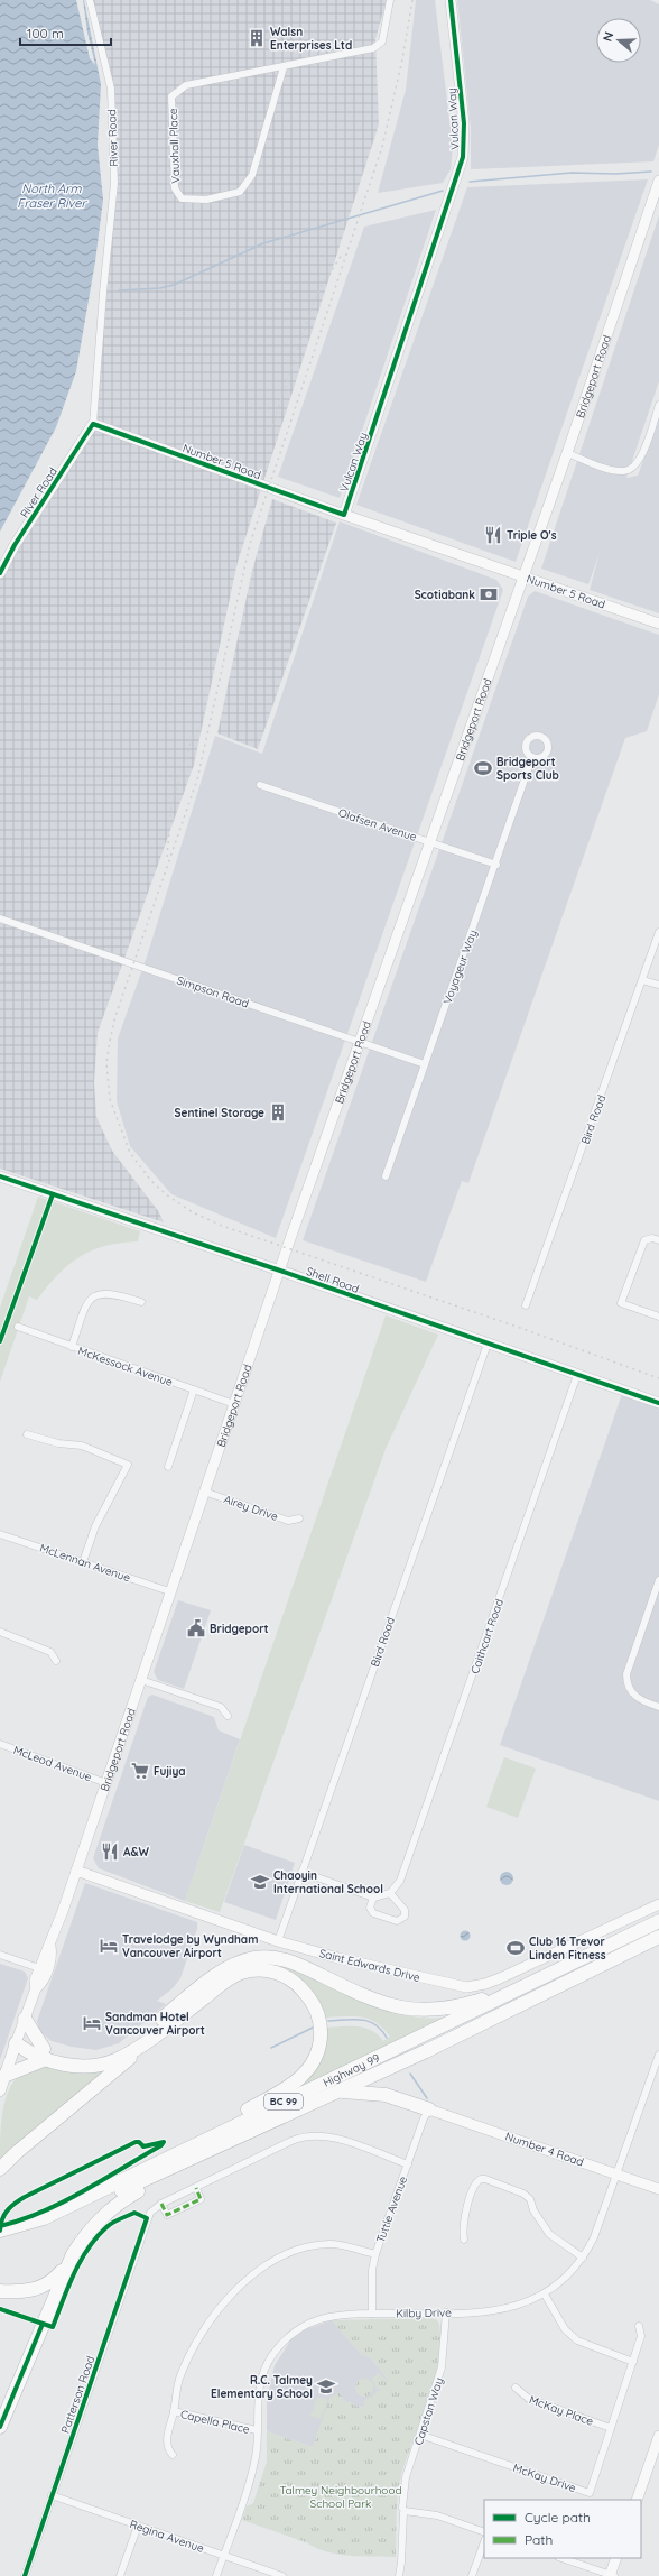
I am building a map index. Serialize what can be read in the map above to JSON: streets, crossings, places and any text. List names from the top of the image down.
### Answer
{
  "streets": {
    "highway": ["Highway 99", "BC 99"],
    "main road": [
      "Vulcan Way",
      "River Road",
      "Bridgeport Road",
      "Number 5 Road",
      "Shell Road",
      "Saint Edwards Drive",
      "Number 4 Road"
    ],
    "street": [
      "Vauxhall Place",
      "Olafsen Avenue",
      "Voyageur Way",
      "Simpson Road",
      "Bird Road",
      "McKessock Avenue",
      "Airey Drive",
      "McLennan Avenue",
      "Caithcart Road",
      "McLeod Avenue",
      "Tuttle Avenue",
      "Kilby Drive",
      "Patterson Road",
      "McKay Place",
      "Capstan Way",
      "Capella Place",
      "McKay Drive",
      "Regina Avenue"
    ]
  },
  "crossings": [
    ["Vulcan Way", "Number 5 Road"],
    ["River Road", "Number 5 Road"],
    ["Bridgeport Road", "Number 5 Road"],
    ["Bridgeport Road", "Olafsen Avenue"],
    ["Bridgeport Road", "Simpson Road"],
    ["Bridgeport Road", "Shell Road"],
    ["Bridgeport Road", "McKessock Avenue"],
    ["Bridgeport Road", "Airey Drive"],
    ["Bridgeport Road", "McLennan Avenue"],
    ["Bridgeport Road", "McLeod Avenue"],
    ["Bridgeport Road", "Saint Edwards Drive"],
    ["Olafsen Avenue", "Voyageur Way"],
    ["Voyageur Way", "Simpson Road"],
    ["Bird Road", "Shell Road"],
    ["Bird Road", "Saint Edwards Drive"],
    ["Shell Road", "Caithcart Road"],
    ["Highway 99", "BC 99"],
    ["Number 4 Road", "Tuttle Avenue"],
    ["Number 4 Road", "Kilby Drive"],
    ["Tuttle Avenue", "Kilby Drive"],
    ["Tuttle Avenue", "Patterson Road"],
    ["Kilby Drive", "Capstan Way"],
    ["Kilby Drive", "Capella Place"],
    ["Kilby Drive", "Regina Avenue"],
    ["Patterson Road", "Regina Avenue"],
    ["McKay Place", "McKay Drive"],
    ["Capstan Way", "McKay Drive"]
  ],
  "water": ["North Arm Fraser River"],
  "parks": ["Talmey Neighbourhood School Park"],
  "places": {
    "building": ["Walsn Enterprises Ltd", "Sentinel Storage"],
    "restaurant": ["Triple O's", "A&W"],
    "bank": ["Scotiabank"],
    "sports": ["Bridgeport Sports Club", "Club 16 Trevor Linden Fitness"],
    "public building": ["Bridgeport"],
    "supermarket": ["Fujiya"],
    "school or university": ["Chaoyin International School", "R.C. Talmey Elementary School"],
    "hotel": ["Travelodge by Wyndham Vancouver Airport", "Sandman Hotel Vancouver Airport"]
  },
  "legend": ["Cycle path", "Path"],
  "scale_bar": "100 m",
  "north": "left"
}
